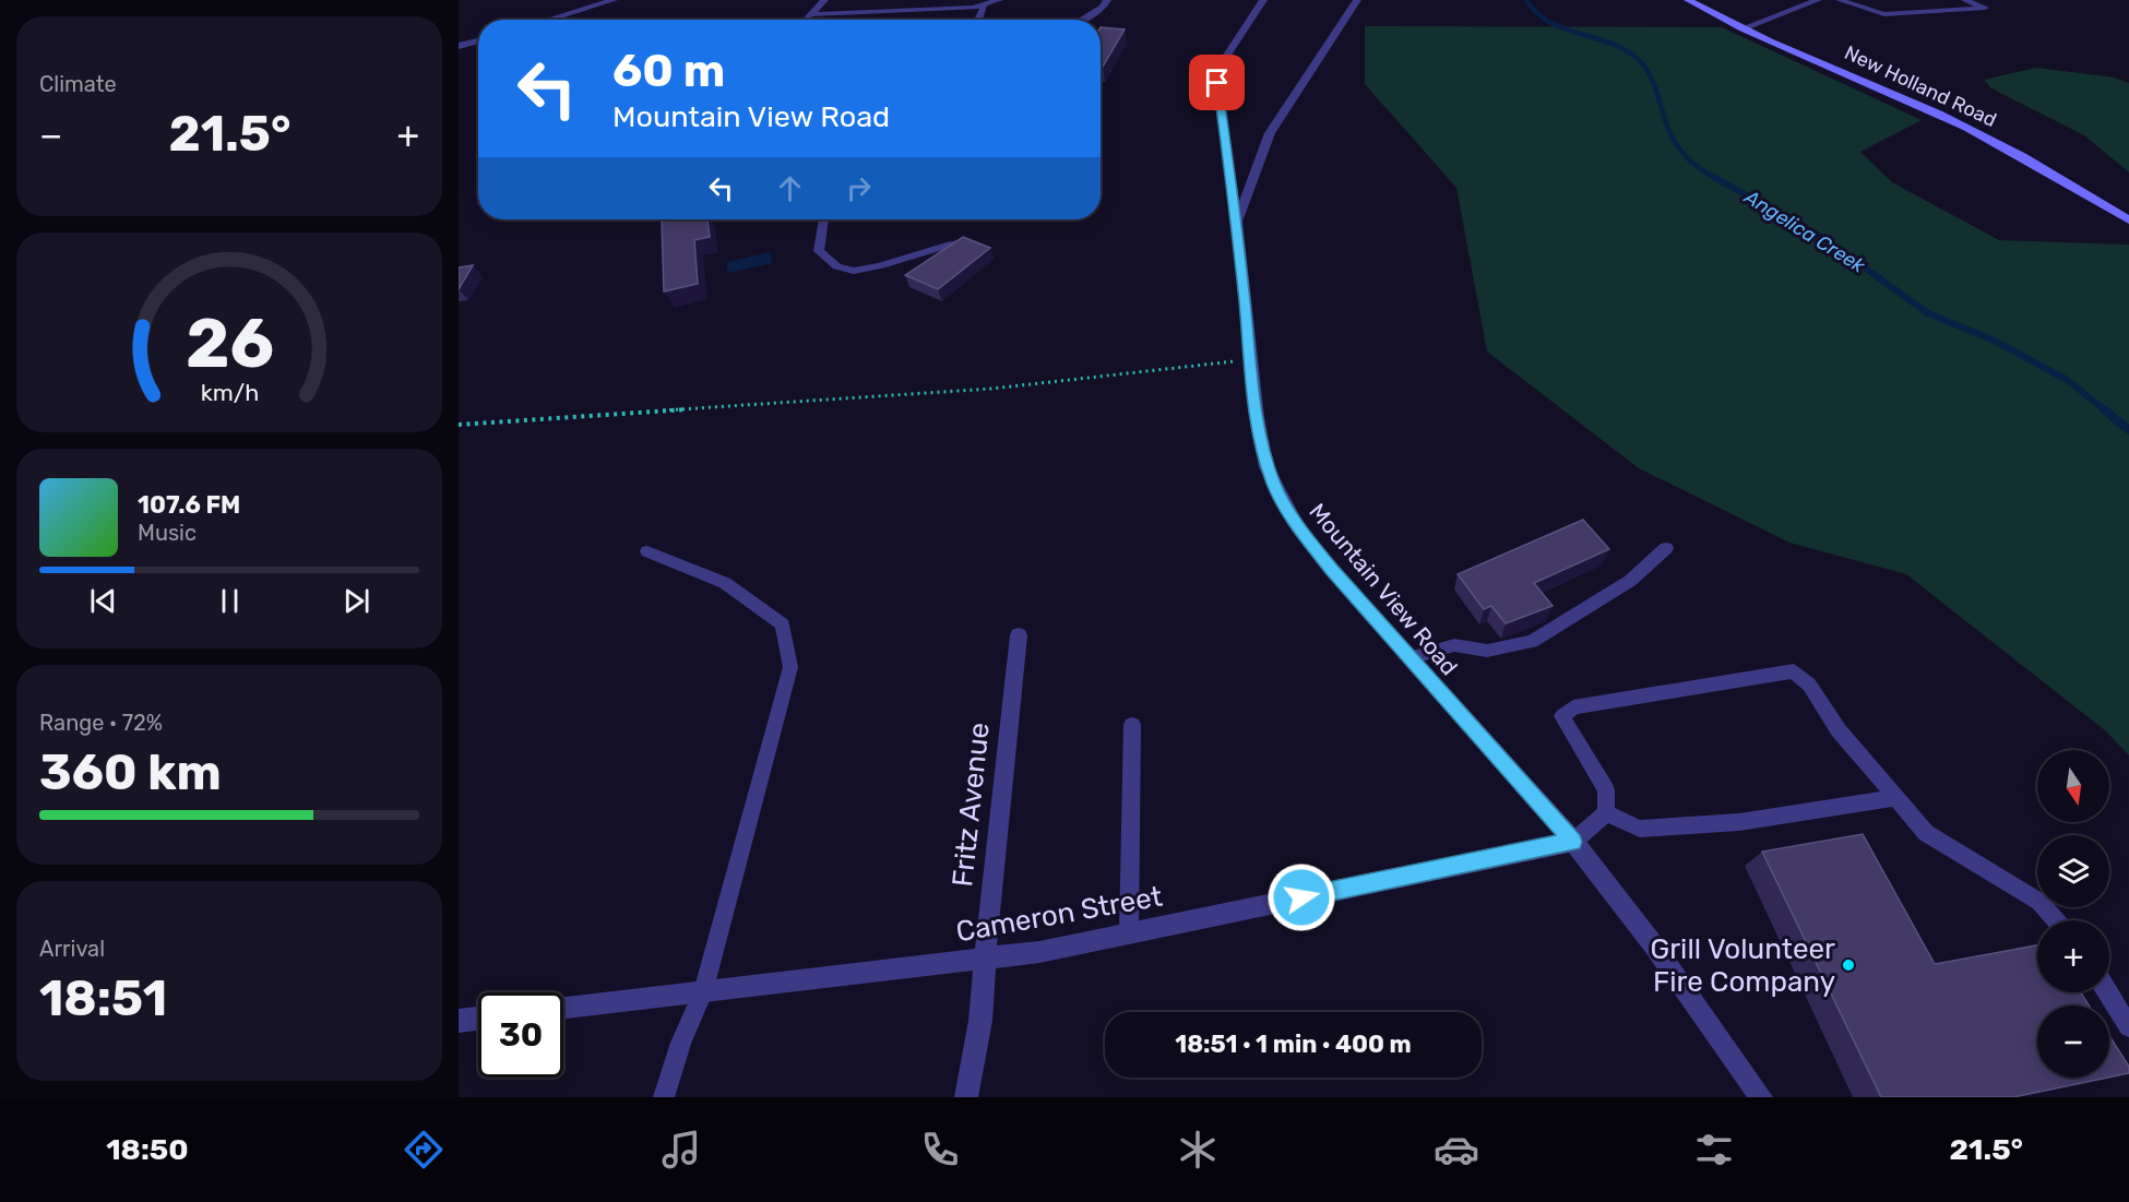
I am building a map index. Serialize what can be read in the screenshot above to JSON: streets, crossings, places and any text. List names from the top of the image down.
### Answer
{
  "streets": {
    "main road": ["New Holland Road"],
    "street": ["Mountain View Road", "Fritz Avenue", "Cameron Street"]
  },
  "crossings": [
    ["Mountain View Road", "Cameron Street"],
    ["Fritz Avenue", "Cameron Street"]
  ],
  "water": ["Angelica Creek"],
  "places": ["Grill Volunteer Fire Company"],
  "north": "bottom",
  "page": {
    "tile": [
      "Climate",
      ["Range · 72%", "360 km"],
      ["Arrival", "18:51"]
    ],
    "turn": ["60 m", "Mountain View Road"],
    "heat": ["−", "21.5°", "+"],
    "song": ["107.6 FM", "Music"],
    "map_buttons": ["+", "−"],
    "limit": "30",
    "trip": "18:51 · 1 min · 400 m",
    "tabs": ["18:50", "21.5°"],
    "gauge": ["26", "km/h"]
  }
}
